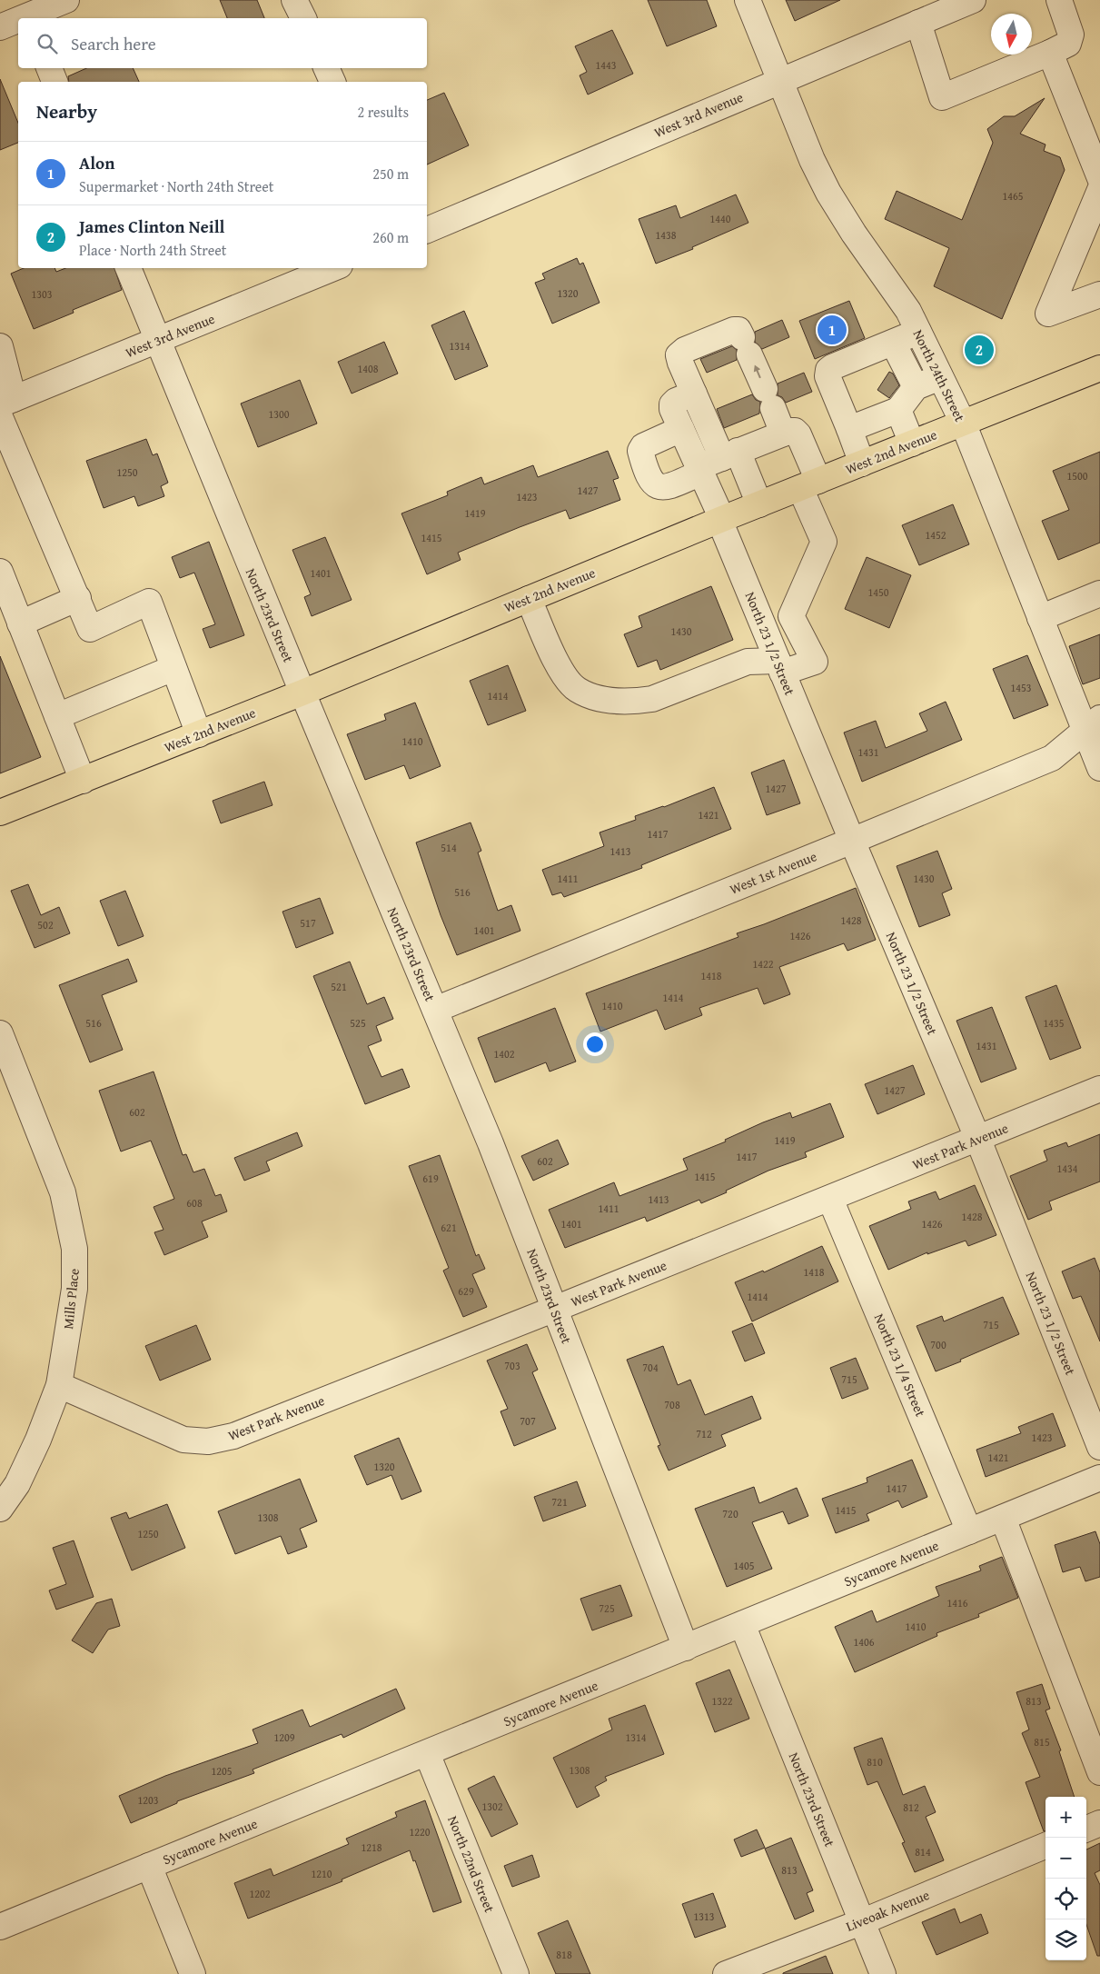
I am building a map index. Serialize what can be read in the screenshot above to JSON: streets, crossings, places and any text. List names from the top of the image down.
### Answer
{
  "streets": {
    "main road": ["West 2nd Avenue"],
    "street": [
      "West 3rd Avenue",
      "North 24th Street",
      "North 23rd Street",
      "North 23 1/2 Street",
      "West 1st Avenue",
      "West Park Avenue",
      "Mills Place",
      "North 23 1/4 Street",
      "Sycamore Avenue",
      "North 22nd Street",
      "Liveoak Avenue"
    ]
  },
  "crossings": [
    ["West 3rd Avenue", "North 24th Street"],
    ["West 3rd Avenue", "North 23rd Street"],
    ["North 24th Street", "West 2nd Avenue"],
    ["North 24th Street", "West 1st Avenue"],
    ["West 2nd Avenue", "North 23rd Street"],
    ["West 2nd Avenue", "North 23 1/2 Street"],
    ["North 23rd Street", "West 1st Avenue"],
    ["North 23rd Street", "West Park Avenue"],
    ["North 23rd Street", "Sycamore Avenue"],
    ["North 23rd Street", "Liveoak Avenue"],
    ["North 23 1/2 Street", "West 1st Avenue"],
    ["North 23 1/2 Street", "West Park Avenue"],
    ["West Park Avenue", "Mills Place"],
    ["West Park Avenue", "North 23 1/4 Street"],
    ["North 23 1/4 Street", "Sycamore Avenue"],
    ["Sycamore Avenue", "North 22nd Street"]
  ],
  "house_numbers": [
    "1443",
    "1465",
    "1440",
    "1438",
    "1320",
    "1303",
    "1314",
    "1408",
    "1300",
    "1250",
    "1500",
    "1427",
    "1423",
    "1419",
    "1452",
    "1415",
    "1401",
    "1450",
    "1430",
    "1453",
    "1414",
    "1410",
    "1431",
    "1427",
    "1421",
    "1417",
    "514",
    "1413",
    "1411",
    "1430",
    "516",
    "1428",
    "517",
    "502",
    "1401",
    "1426",
    "1422",
    "1418",
    "521",
    "1414",
    "1410",
    "516",
    "525",
    "1435",
    "1431",
    "1402",
    "1427",
    "602",
    "1419",
    "1417",
    "602",
    "1434",
    "1415",
    "619",
    "1413",
    "608",
    "1411",
    "1428",
    "1401",
    "1426",
    "621",
    "1418",
    "629",
    "1414",
    "715",
    "700",
    "703",
    "704",
    "715",
    "708",
    "707",
    "712",
    "1423",
    "1421",
    "1320",
    "1417",
    "721",
    "1415",
    "720",
    "1308",
    "1250",
    "1405",
    "1416",
    "725",
    "1410",
    "1406",
    "1322",
    "813",
    "1209",
    "1314",
    "815",
    "810",
    "1308",
    "1205",
    "1203",
    "1302",
    "812",
    "1220",
    "1218",
    "814",
    "813",
    "1210",
    "1202",
    "1313",
    "818"
  ],
  "north": "bottom",
  "page": {
    "search": "Search here",
    "heading": ["Nearby", "2 results"],
    "list": [
      {
        "mark": "1",
        "name": "Alon",
        "note": "Supermarket · North 24th Street",
        "value": "250 m"
      },
      {
        "mark": "2",
        "name": "James Clinton Neill",
        "note": "Place · North 24th Street",
        "value": "260 m"
      }
    ],
    "pins": ["1", "2"],
    "map_buttons": ["+", "−"]
  }
}
